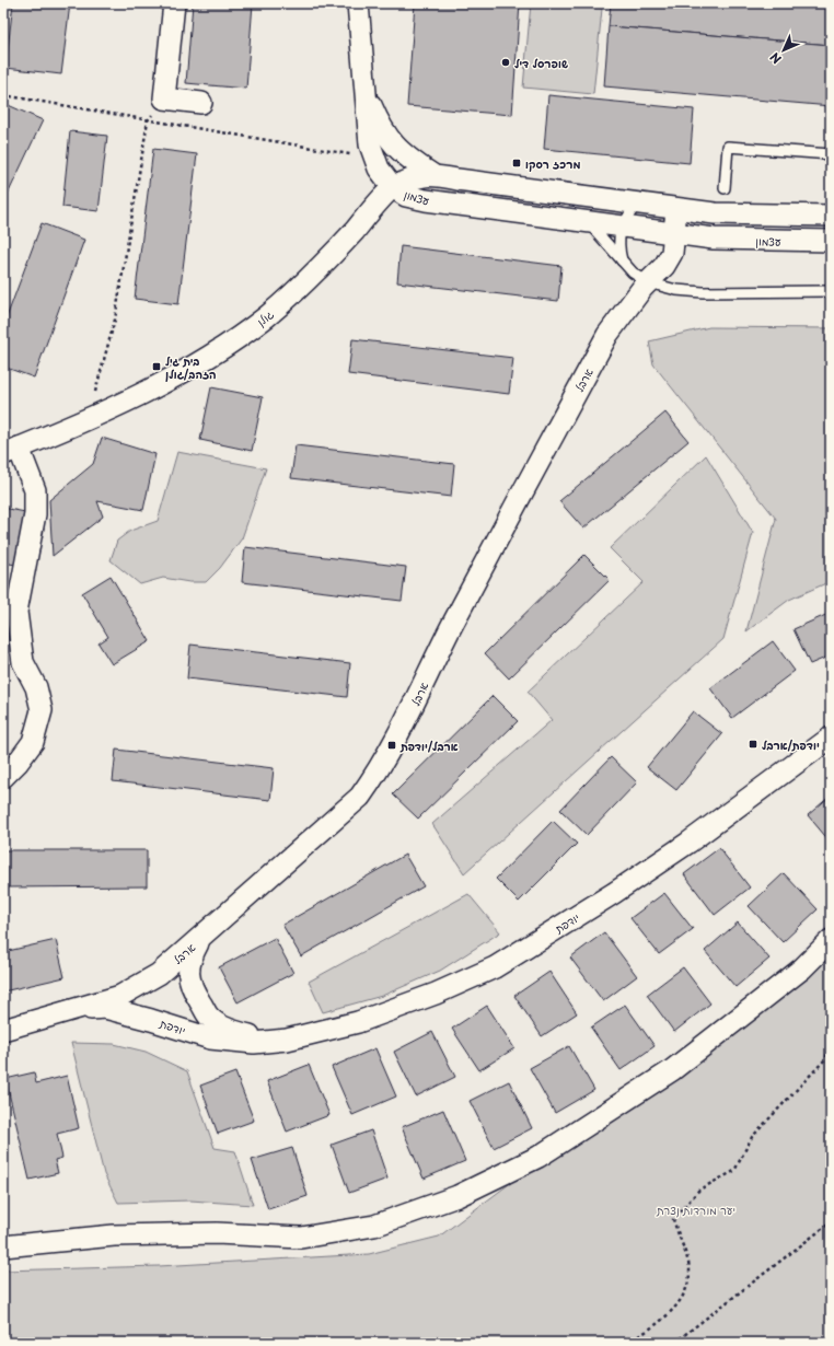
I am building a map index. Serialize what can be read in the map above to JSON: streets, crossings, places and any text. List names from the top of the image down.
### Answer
{
  "streets": {
    "street": [
      "עצמון",
      "גולן",
      "ארבל",
      "יודפת"
    ]
  },
  "crossings": [
    ["עצמון", "גולן"],
    ["עצמון", "ארבל"],
    ["ארבל", "יודפת"]
  ],
  "parks": ["יער מורדות נצרת"],
  "places": {
    "other": ["שופרסל דיל"],
    "transit": [
      "מרכז רסקו",
      "בית גיל הזהב/גולן",
      "יודפת/ארבל",
      "ארבל/יודפת"
    ]
  },
  "north": "bottom left"
}
